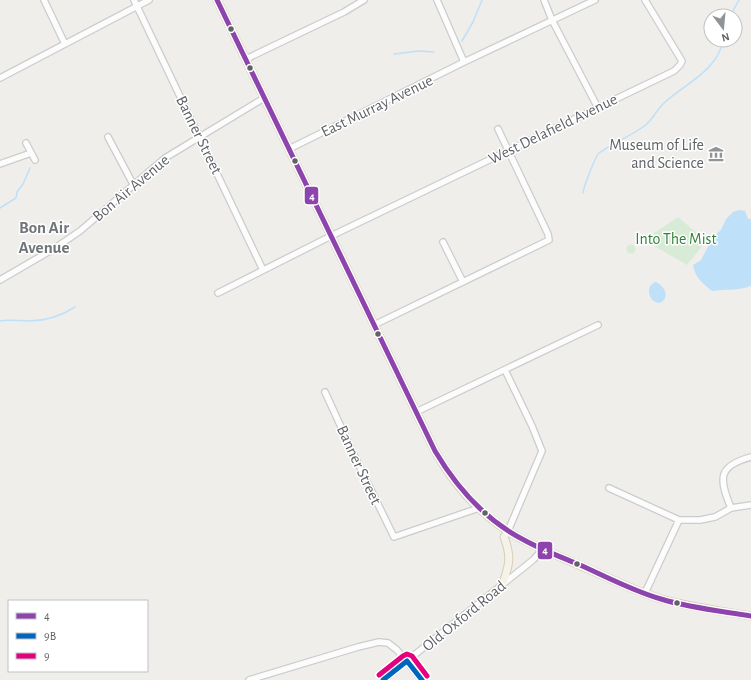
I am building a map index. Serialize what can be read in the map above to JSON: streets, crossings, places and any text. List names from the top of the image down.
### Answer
{
  "streets": {
    "street": [
      "East Murray Avenue",
      "West Delafield Avenue",
      "Banner Street",
      "Bon Air Avenue",
      "Old Oxford Road"
    ]
  },
  "crossings": [
    ["West Delafield Avenue", "Banner Street"],
    ["Banner Street", "Bon Air Avenue"]
  ],
  "districts": ["Bon Air Avenue"],
  "parks": ["Into The Mist"],
  "places": {
    "museum": ["Museum of Life and Science"]
  },
  "lines": ["transit line 4", "transit line 9", "transit line 9B"],
  "legend": ["4", "9B", "9"],
  "north": "bottom"
}
